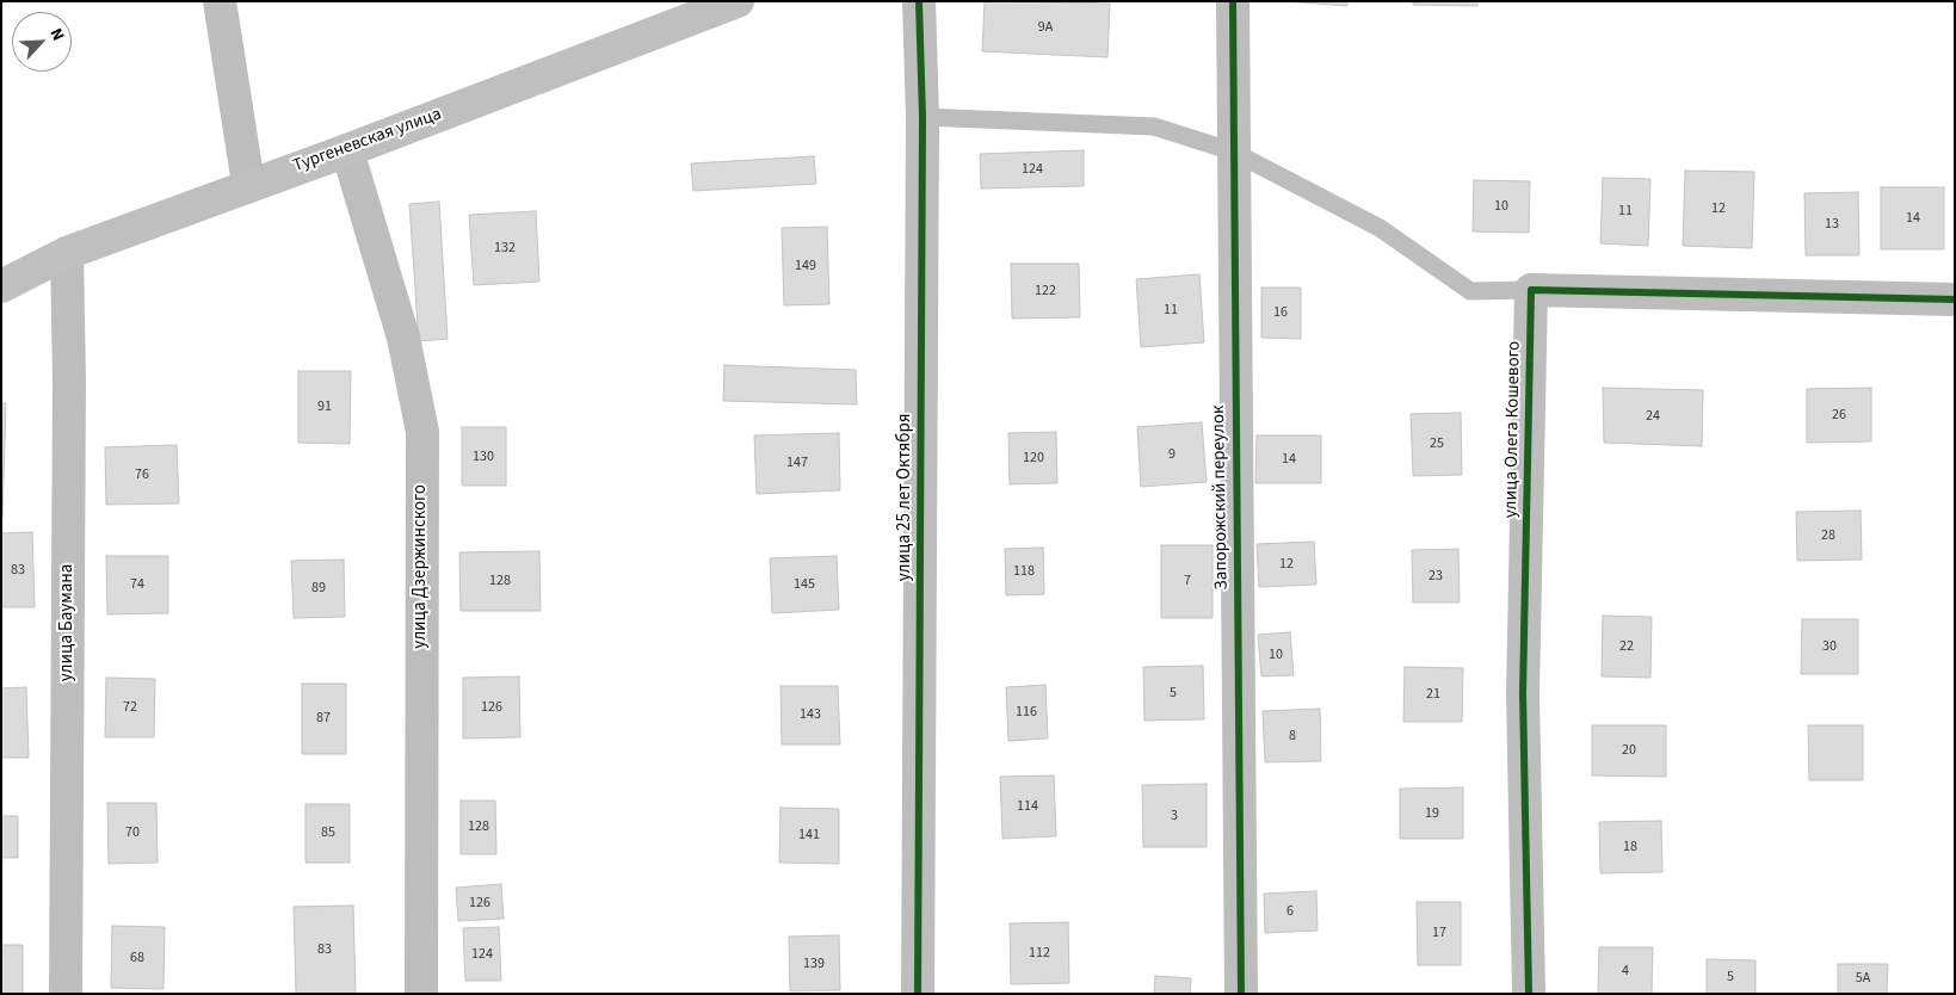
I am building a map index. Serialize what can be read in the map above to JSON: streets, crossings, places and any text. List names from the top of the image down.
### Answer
{
  "streets": {
    "main road": ["Тургеневская улица"],
    "street": [
      "улица Олега Кошевого",
      "улица 25 лет Октября",
      "Запорожский переулок",
      "улица Дзержинского",
      "улица Баумана"
    ]
  },
  "crossings": [
    ["Тургеневская улица", "улица Дзержинского"],
    ["Тургеневская улица", "улица Баумана"]
  ],
  "house_numbers": [
    "9А",
    "124",
    "10",
    "12",
    "11",
    "14",
    "13",
    "132",
    "149",
    "122",
    "11",
    "16",
    "91",
    "26",
    "24",
    "25",
    "9",
    "130",
    "120",
    "14",
    "147",
    "76",
    "28",
    "12",
    "83",
    "118",
    "23",
    "128",
    "7",
    "74",
    "145",
    "89",
    "22",
    "30",
    "10",
    "5",
    "21",
    "72",
    "126",
    "116",
    "143",
    "87",
    "8",
    "20",
    "114",
    "19",
    "3",
    "128",
    "70",
    "85",
    "141",
    "18",
    "126",
    "6",
    "17",
    "83",
    "112",
    "124",
    "68",
    "139",
    "4",
    "5",
    "5А"
  ],
  "north": "top right"
}
